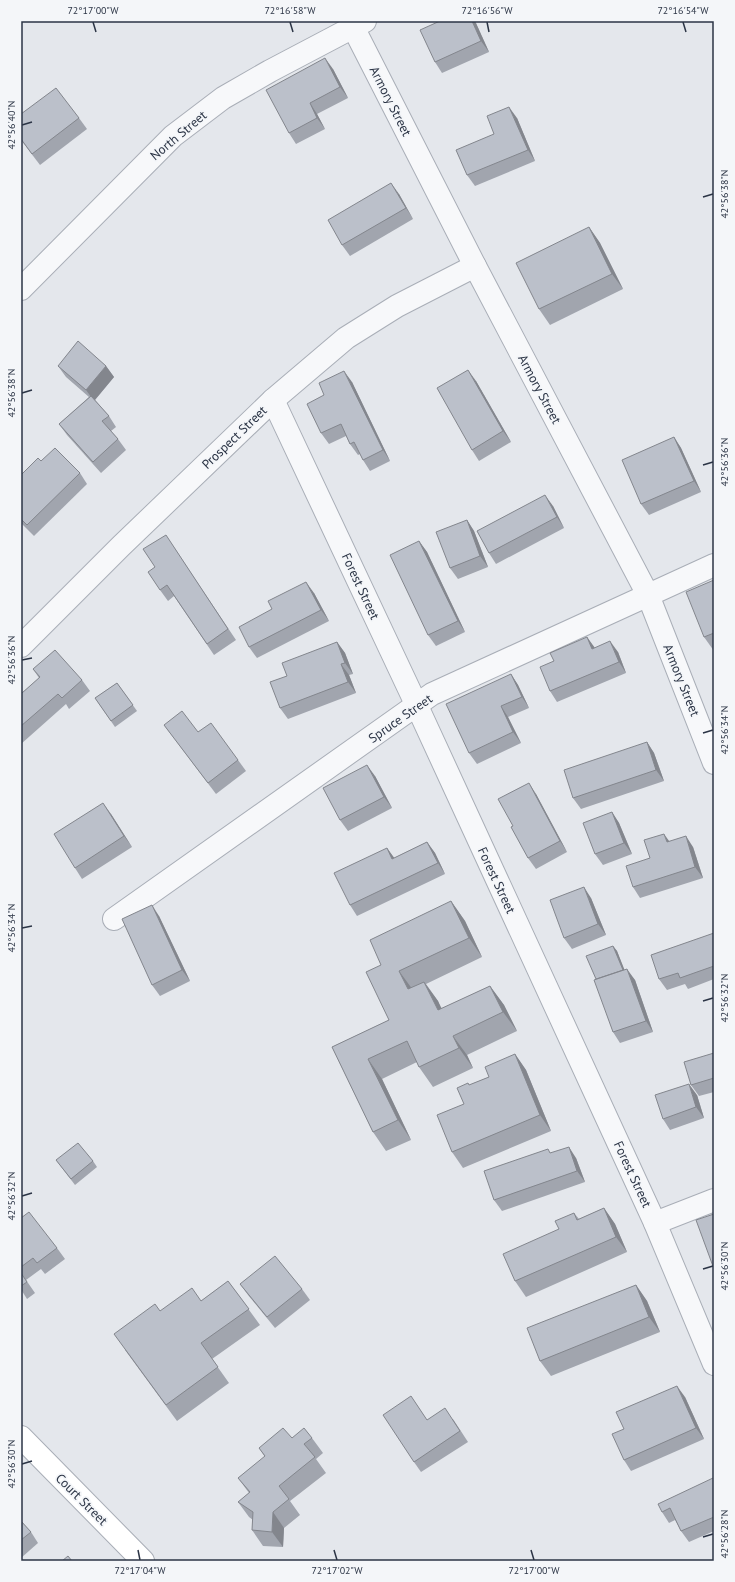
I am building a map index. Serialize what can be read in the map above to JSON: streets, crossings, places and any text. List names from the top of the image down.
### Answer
{
  "streets": {
    "main road": ["Court Street"],
    "street": [
      "Armory Street",
      "North Street",
      "Prospect Street",
      "Forest Street",
      "Spruce Street"
    ]
  },
  "crossings": [
    ["Armory Street", "North Street"],
    ["Armory Street", "Prospect Street"],
    ["Armory Street", "Spruce Street"],
    ["Prospect Street", "Forest Street"],
    ["Forest Street", "Spruce Street"]
  ],
  "coordinates": [
    "72°17'00\"W",
    "72°16'58\"W",
    "72°16'56\"W",
    "72°16'54\"W",
    "42°56'40\"N",
    "42°56'38\"N",
    "42°56'36\"N",
    "42°56'34\"N",
    "42°56'32\"N",
    "42°56'30\"N",
    "42°56'28\"N",
    "72°17'04\"W",
    "72°17'02\"W"
  ]
}
